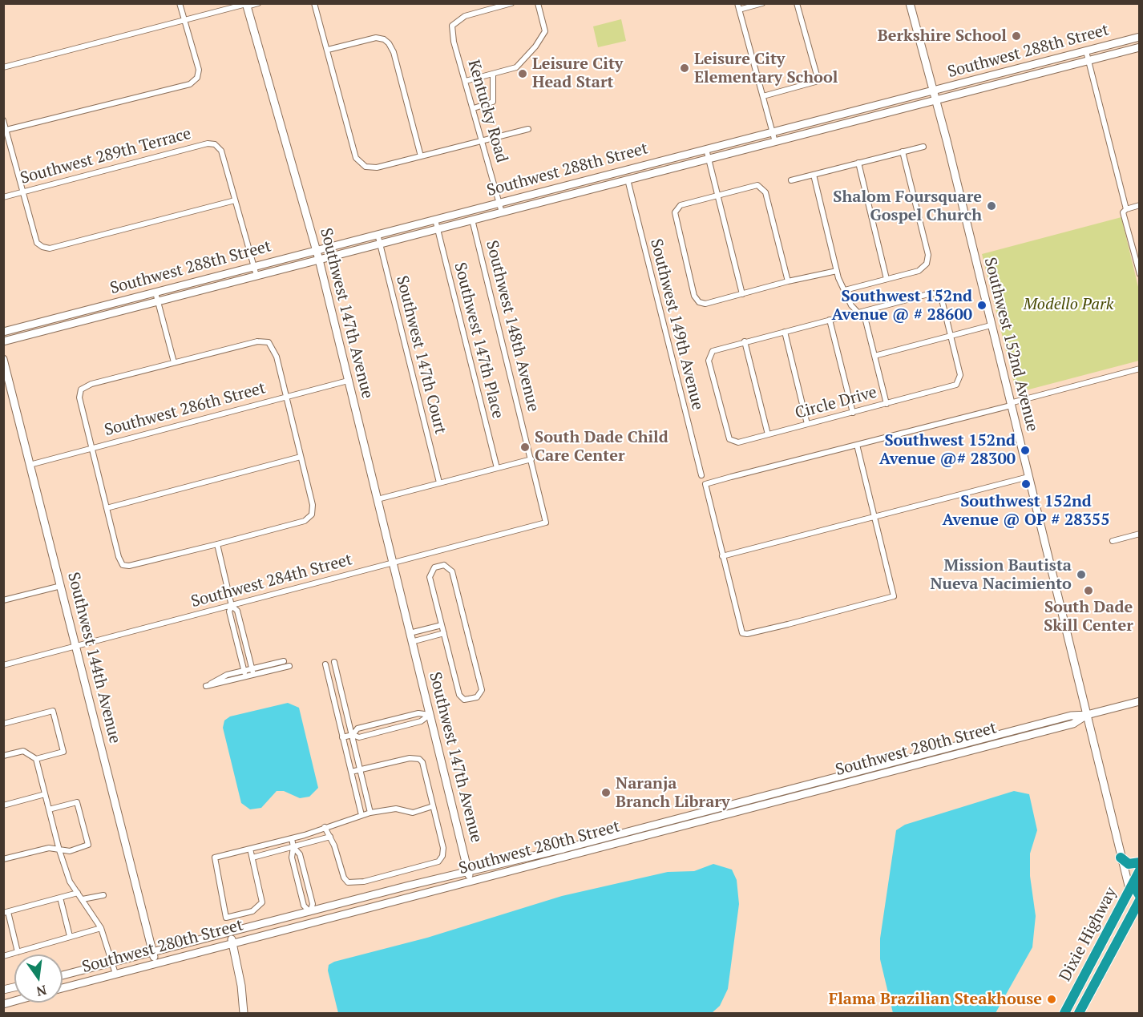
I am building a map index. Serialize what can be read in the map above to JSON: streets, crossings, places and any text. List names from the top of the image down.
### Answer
{
  "streets": {
    "highway": ["Dixie Highway"],
    "street": [
      "Southwest 288th Street",
      "Kentucky Road",
      "Southwest 289th Terrace",
      "Southwest 147th Avenue",
      "Southwest 149th Avenue",
      "Southwest 148th Avenue",
      "Southwest 147th Place",
      "Southwest 152nd Avenue",
      "Southwest 147th Court",
      "Circle Drive",
      "Southwest 286th Street",
      "Southwest 284th Street",
      "Southwest 144th Avenue",
      "Southwest 280th Street"
    ]
  },
  "crossings": [
    ["Southwest 288th Street", "Kentucky Road"],
    ["Southwest 288th Street", "Southwest 147th Avenue"],
    ["Southwest 288th Street", "Southwest 149th Avenue"],
    ["Southwest 288th Street", "Southwest 148th Avenue"],
    ["Southwest 288th Street", "Southwest 147th Place"],
    ["Southwest 288th Street", "Southwest 152nd Avenue"],
    ["Southwest 288th Street", "Southwest 147th Court"],
    ["Southwest 147th Avenue", "Southwest 286th Street"],
    ["Southwest 147th Avenue", "Southwest 284th Street"],
    ["Southwest 147th Avenue", "Southwest 280th Street"],
    ["Southwest 148th Avenue", "Southwest 284th Street"],
    ["Southwest 152nd Avenue", "Southwest 280th Street"],
    ["Southwest 152nd Avenue", "Dixie Highway"],
    ["Southwest 286th Street", "Southwest 144th Avenue"],
    ["Southwest 284th Street", "Southwest 144th Avenue"],
    ["Southwest 144th Avenue", "Southwest 280th Street"]
  ],
  "parks": ["Modello Park"],
  "places": [
    "Berkshire School",
    "Leisure City Elementary School",
    "Leisure City Head Start",
    "Shalom Foursquare Gospel Church",
    "Southwest 152nd Avenue @ # 28600",
    "South Dade Child Care Center",
    "Southwest 152nd Avenue @# 28300",
    "Southwest 152nd Avenue @ OP # 28355",
    "Mission Bautista Nueva Nacimiento",
    "South Dade Skill Center",
    "Naranja Branch Library",
    "Flama Brazilian Steakhouse"
  ],
  "north": "bottom"
}
